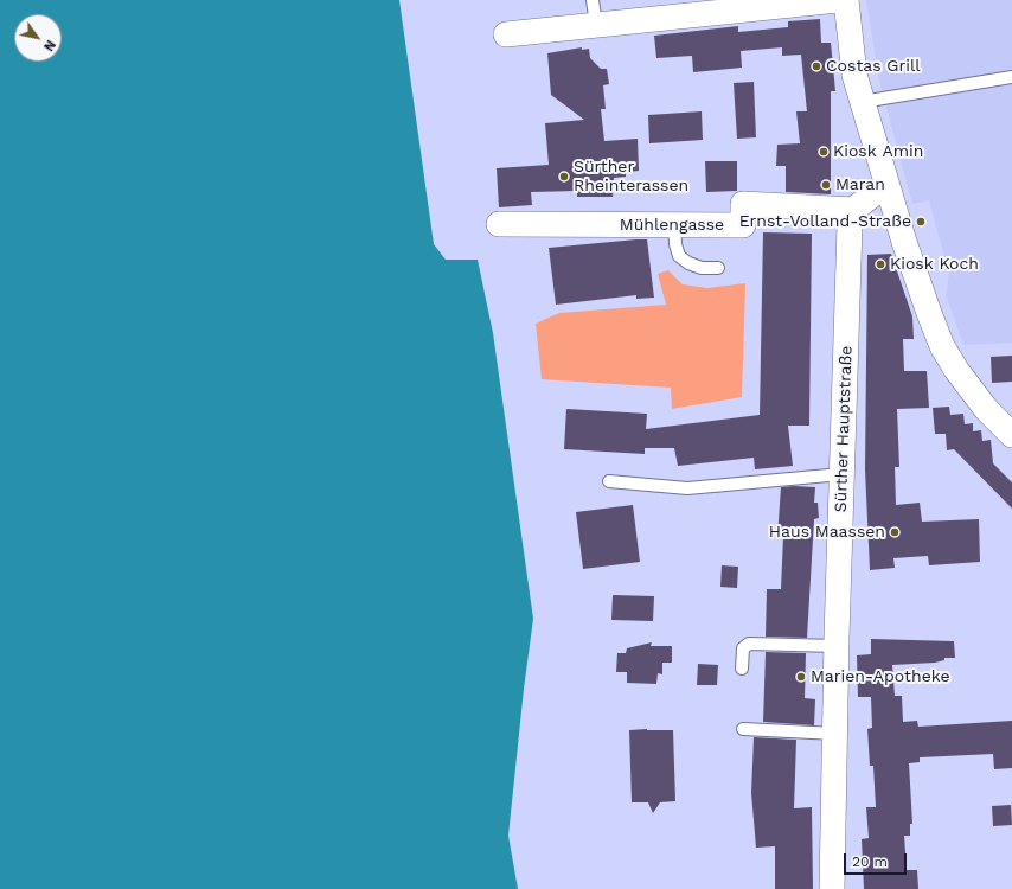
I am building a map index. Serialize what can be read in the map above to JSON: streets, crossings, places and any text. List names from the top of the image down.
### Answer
{
  "streets": {
    "street": ["Mühlengasse", "Sürther Hauptstraße"]
  },
  "crossings": [
    ["Mühlengasse", "Sürther Hauptstraße"]
  ],
  "places": [
    "Costas Grill",
    "Kiosk Amin",
    "Sürther Rheinterassen",
    "Maran",
    "Ernst-Volland-Straße",
    "Kiosk Koch",
    "Haus Maassen",
    "Marien-Apotheke"
  ],
  "scale_bar": "20 m",
  "north": "bottom right"
}
